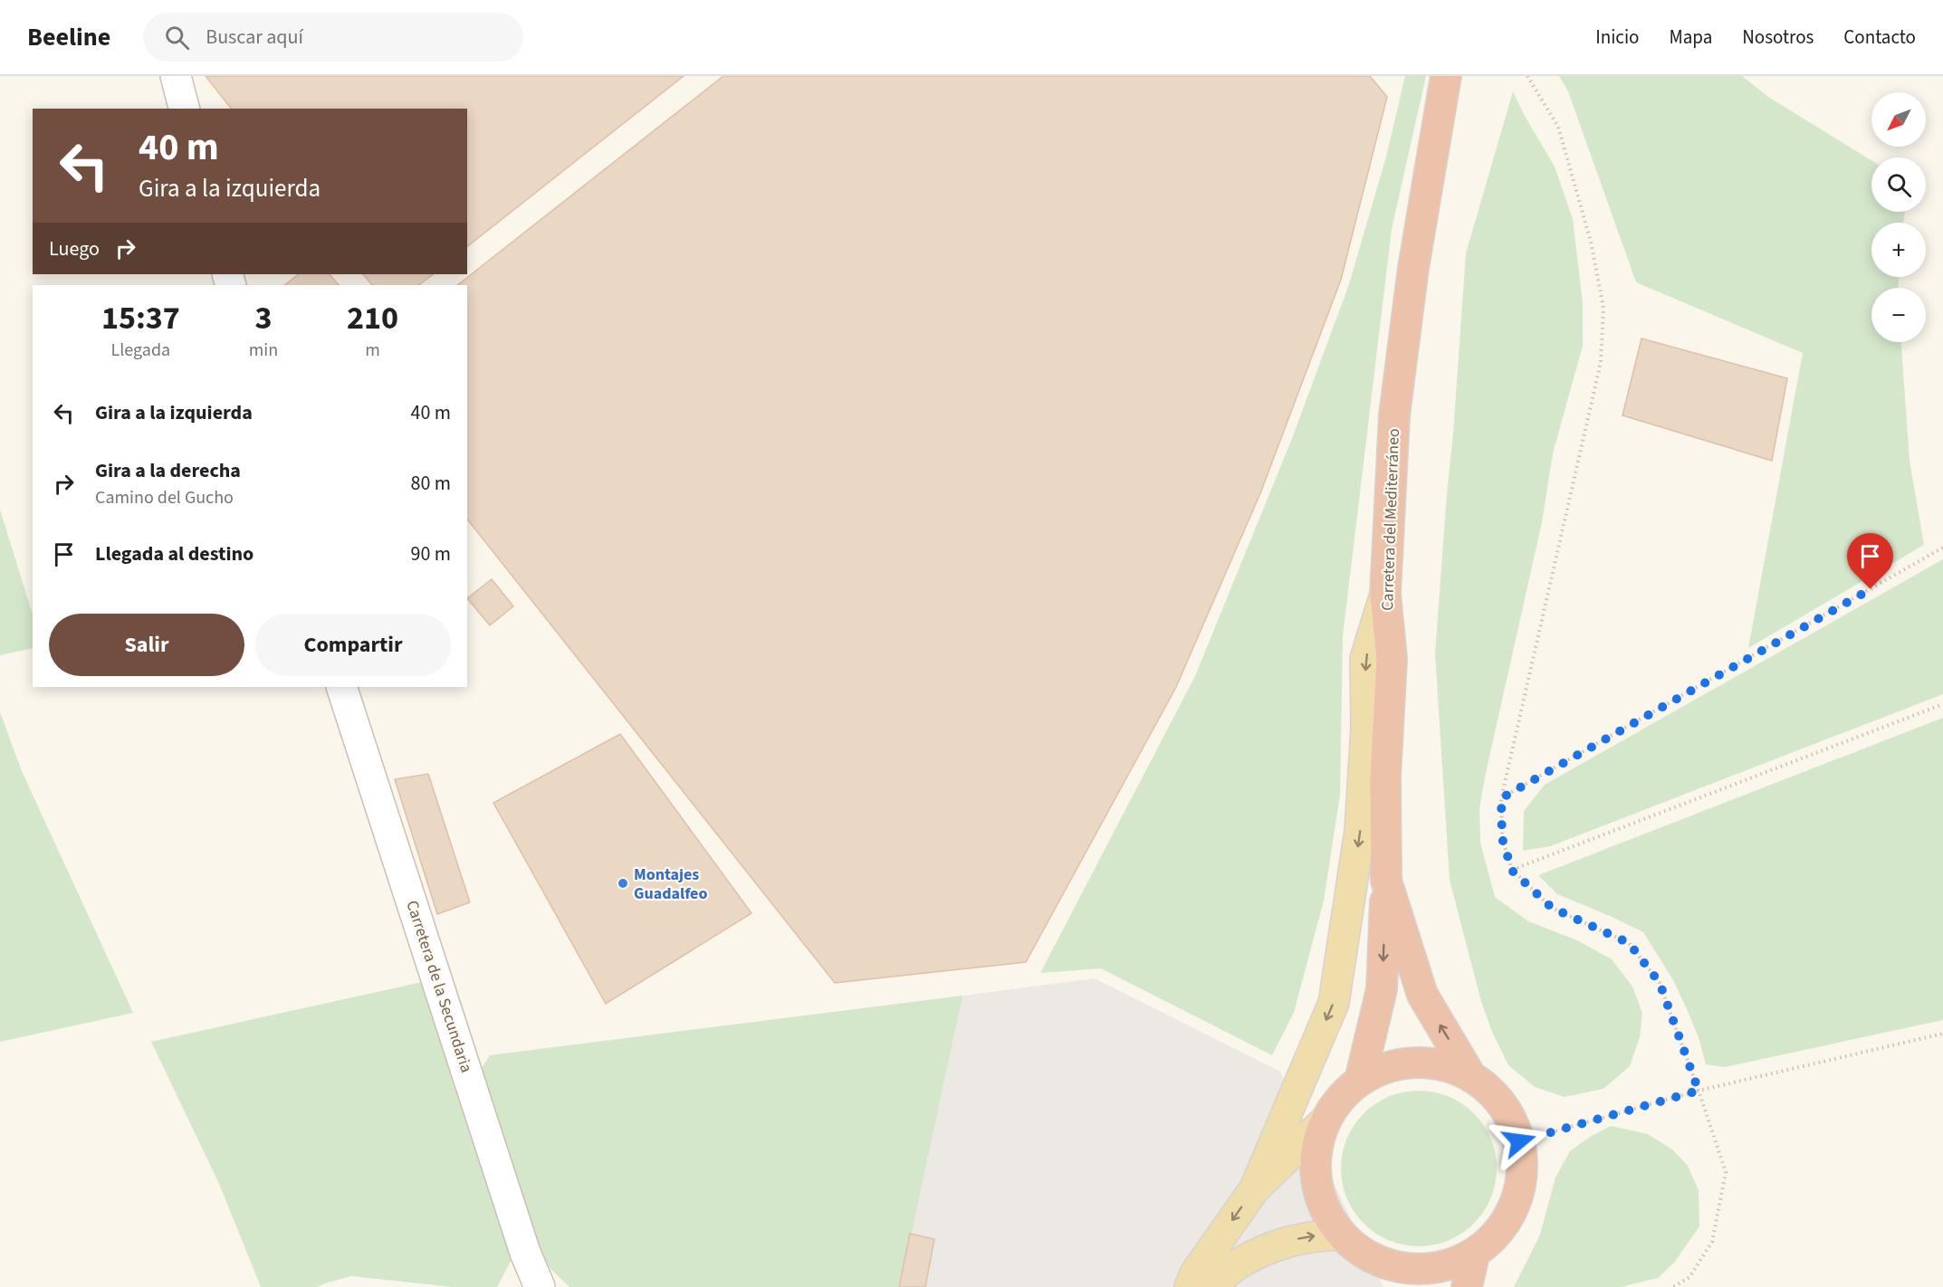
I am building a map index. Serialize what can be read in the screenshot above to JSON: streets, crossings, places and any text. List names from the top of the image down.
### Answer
{
  "streets": {
    "highway": ["Carretera del Mediterráneo"],
    "street": ["Carretera de la Secundaria"]
  },
  "places": ["Montajes Guadalfeo"],
  "north": "bottom left",
  "page": {
    "header": "Beeline",
    "search": "Buscar aquí",
    "nav": [
      "Inicio",
      "Mapa",
      "Nosotros",
      "Contacto"
    ],
    "map_buttons": ["+", "−"],
    "turn": ["40 m", "Gira a la izquierda"],
    "then": "Luego",
    "eta": [
      "15:37",
      "Llegada",
      "3",
      "min",
      "210",
      "m"
    ],
    "list": [
      {
        "name": "Gira a la izquierda",
        "value": "40 m"
      },
      {
        "name": "Gira a la derecha",
        "note": "Camino del Gucho",
        "value": "80 m"
      },
      {
        "name": "Llegada al destino",
        "value": "90 m"
      }
    ],
    "buttons": ["Salir", "Compartir"]
  }
}
